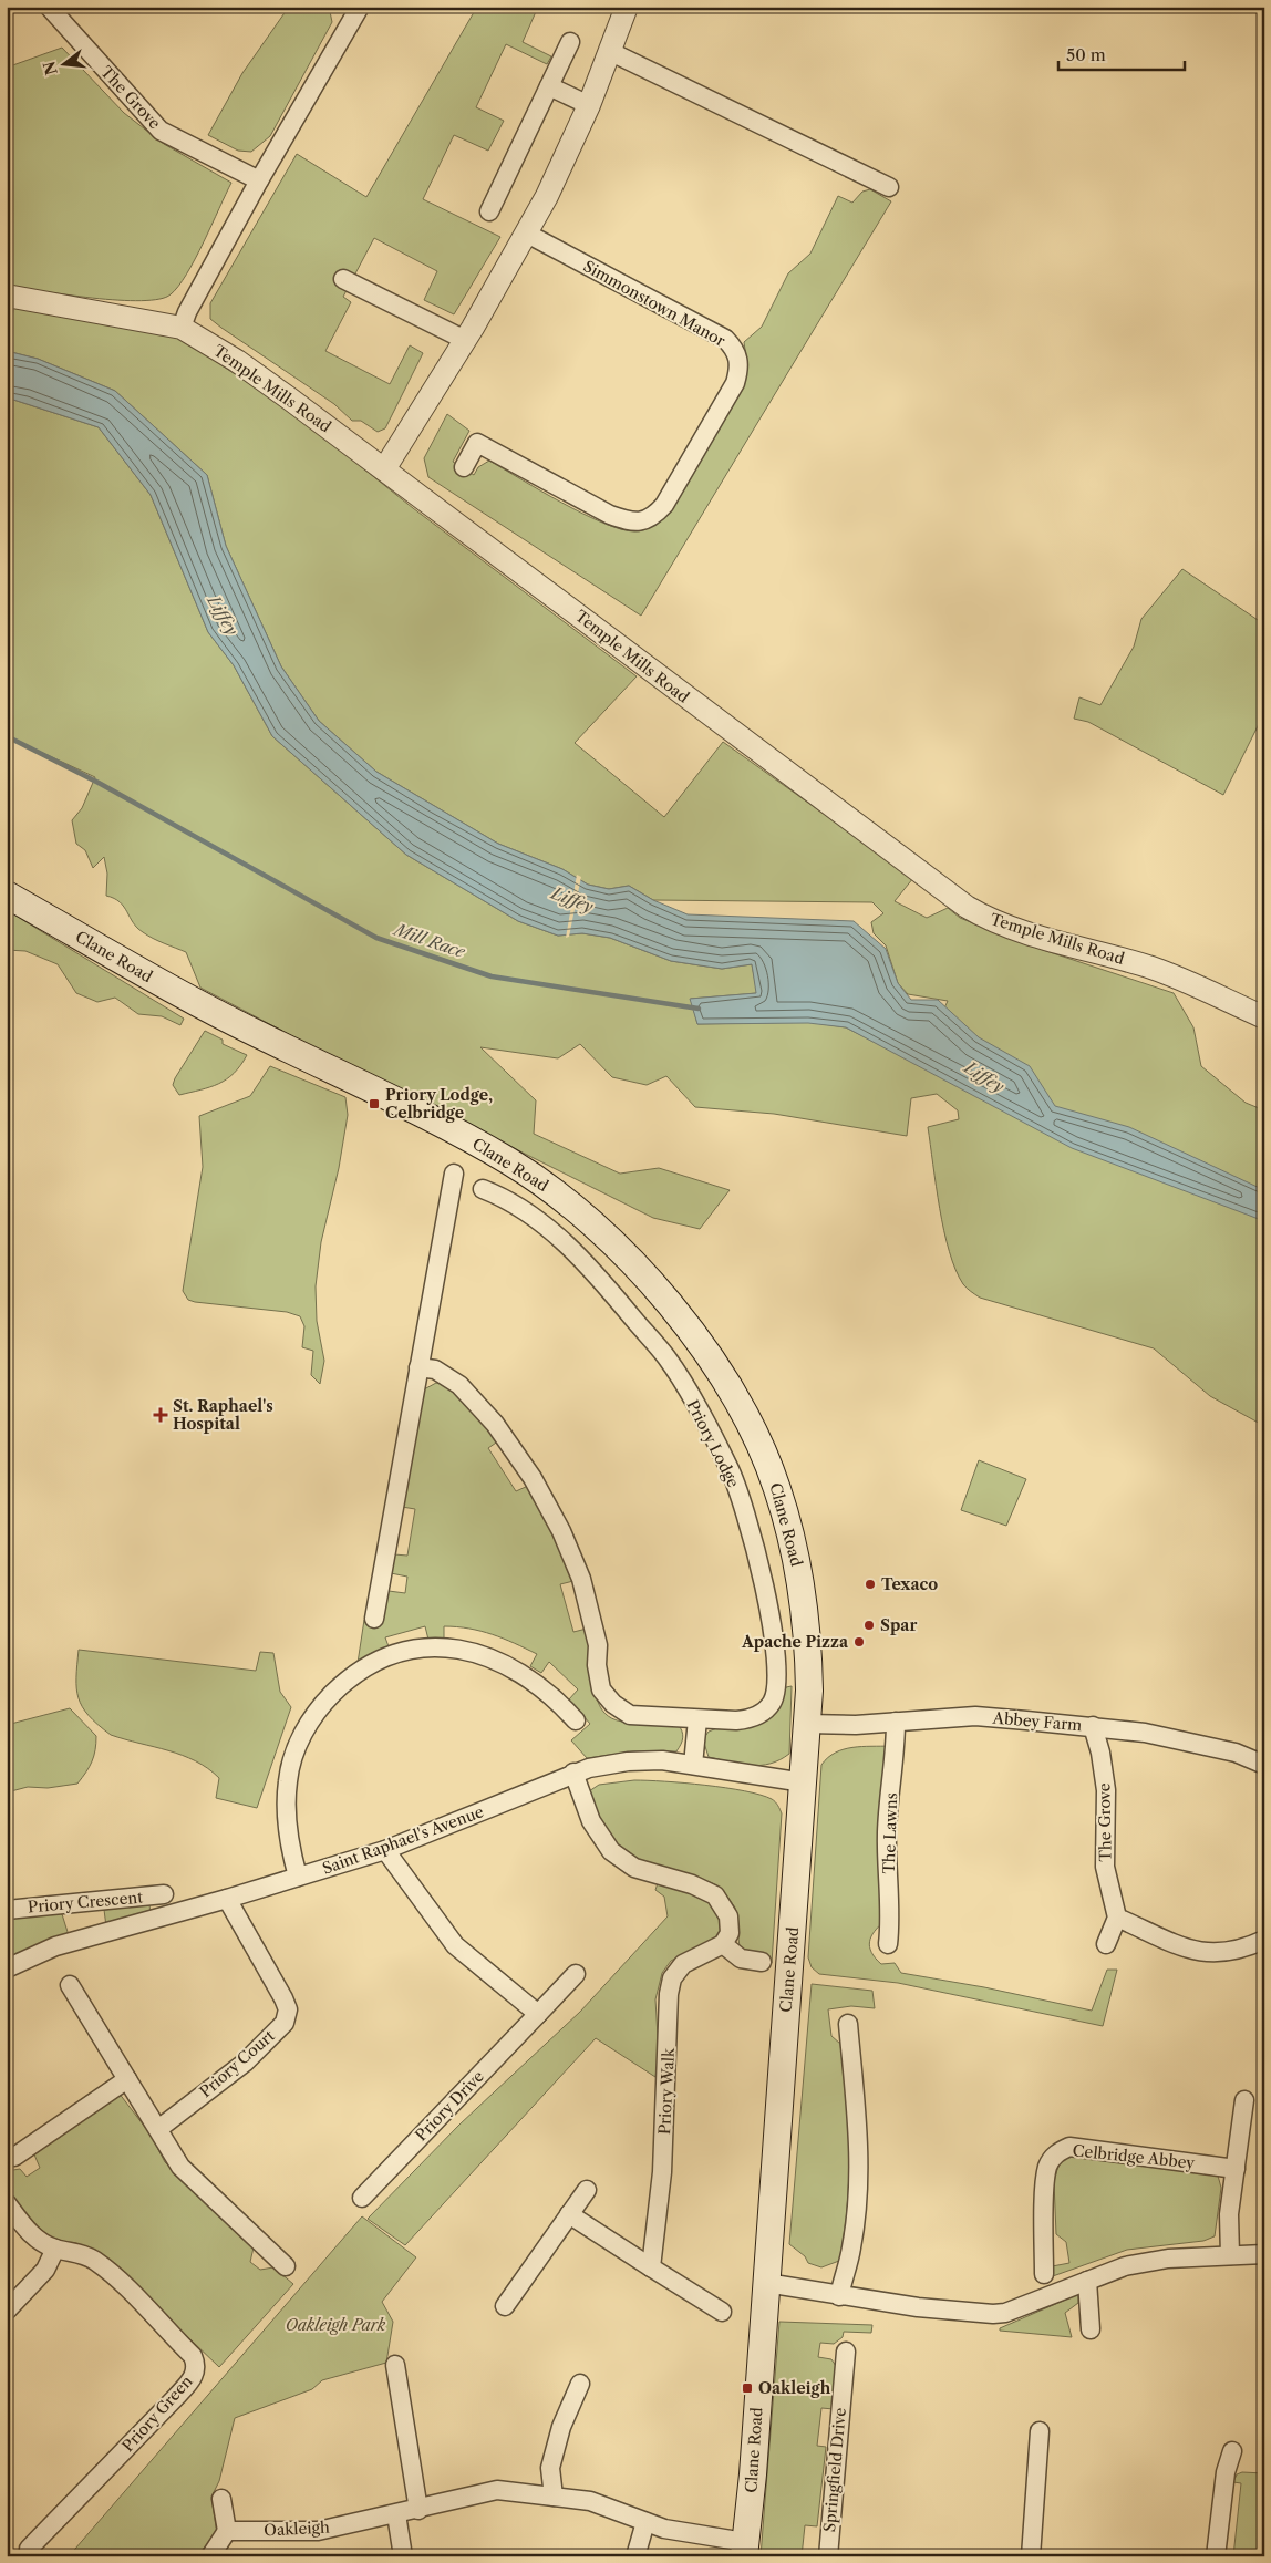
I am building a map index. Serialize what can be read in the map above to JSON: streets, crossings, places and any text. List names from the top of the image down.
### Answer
{
  "streets": {
    "main road": ["Clane Road"],
    "street": [
      "The Grove",
      "Simmonstown Manor",
      "Temple Mills Road",
      "Priory Lodge",
      "Abbey Farm",
      "The Lawns",
      "Saint Raphael's Avenue",
      "Priory Crescent",
      "Priory Court",
      "Priory Walk",
      "Priory Drive",
      "Celbridge Abbey",
      "Priory Green",
      "Springfield Drive",
      "Oakleigh"
    ]
  },
  "crossings": [
    ["The Grove", "Abbey Farm"],
    ["Clane Road", "Abbey Farm"],
    ["Clane Road", "Saint Raphael's Avenue"],
    ["Clane Road", "Oakleigh"],
    ["Abbey Farm", "The Lawns"],
    ["Saint Raphael's Avenue", "Priory Court"]
  ],
  "water": ["Liffey", "Mill Race"],
  "parks": ["Oakleigh Park"],
  "places": {
    "transit": ["Priory Lodge, Celbridge", "Oakleigh"],
    "health": ["St. Raphael's Hospital"],
    "other": ["Texaco", "Spar", "Apache Pizza"]
  },
  "scale_bar": "50 m",
  "north": "left"
}
